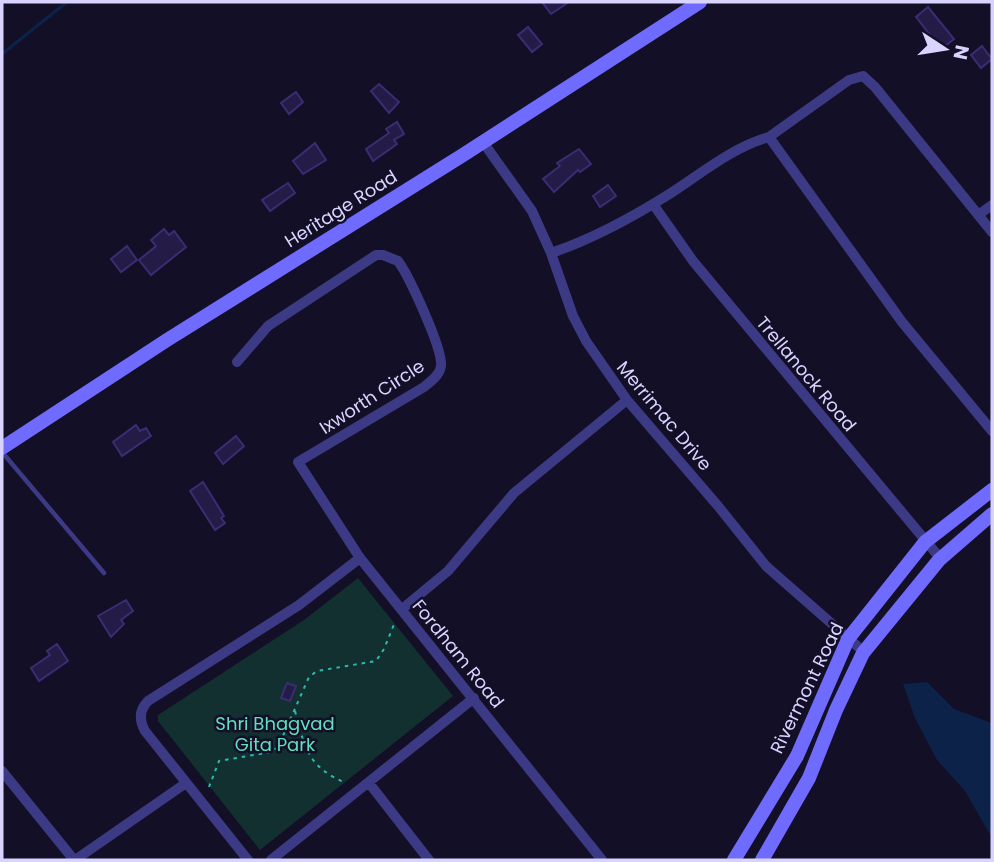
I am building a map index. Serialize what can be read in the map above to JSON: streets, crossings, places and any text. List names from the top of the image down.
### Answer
{
  "streets": {
    "street": [
      "Heritage Road",
      "Trellanock Road",
      "Ixworth Circle",
      "Merrimac Drive",
      "Fordham Road",
      "Rivermont Road"
    ]
  },
  "crossings": [
    ["Heritage Road", "Merrimac Drive"],
    ["Trellanock Road", "Rivermont Road"],
    ["Ixworth Circle", "Fordham Road"],
    ["Merrimac Drive", "Rivermont Road"]
  ],
  "parks": ["Shri Bhagvad Gita Park"],
  "north": "right"
}
